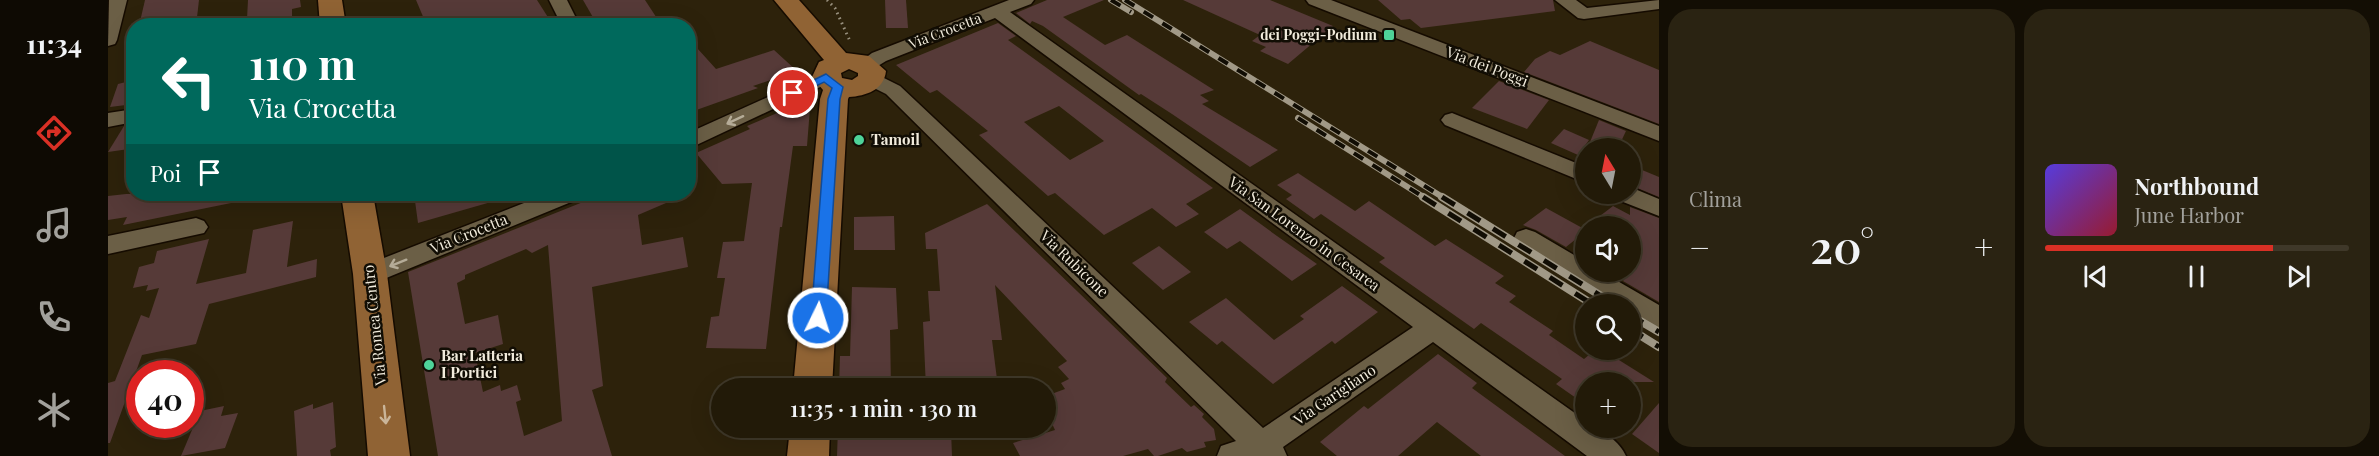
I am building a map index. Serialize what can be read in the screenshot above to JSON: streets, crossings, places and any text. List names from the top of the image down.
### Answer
{
  "streets": {
    "street": [
      "Via Crocetta",
      "Via dei Poggi",
      "Via San Lorenzo in Cesarea",
      "Via Rubicone",
      "Via Romea Centro",
      "Via Garigliano"
    ]
  },
  "crossings": [
    ["Via Crocetta", "Via San Lorenzo in Cesarea"],
    ["Via Crocetta", "Via Rubicone"],
    ["Via Crocetta", "Via Romea Centro"],
    ["Via San Lorenzo in Cesarea", "Via Garigliano"],
    ["Via Rubicone", "Via Garigliano"]
  ],
  "one_way": ["Via Crocetta", "Via Romea Centro"],
  "places": {
    "transit": ["dei Poggi-Podium"],
    "other": ["Tamoil", "Bar Latteria I Portici"]
  },
  "north": "top",
  "page": {
    "tabs": "11:34",
    "tile": "Clima",
    "turn": ["110 m", "Via Crocetta"],
    "map_buttons": "+",
    "then": "Poi",
    "song": ["Northbound", "June Harbor"],
    "heat": ["−", "20°", "+"],
    "limit": "40",
    "trip": "11:35 · 1 min · 130 m"
  }
}
